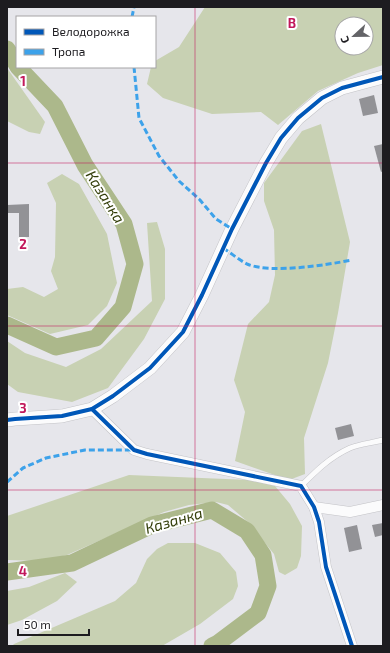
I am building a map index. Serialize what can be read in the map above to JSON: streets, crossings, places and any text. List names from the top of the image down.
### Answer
{
  "water": ["Казанка"],
  "legend": ["Велодорожка", "Тропа"],
  "scale_bar": "50 m",
  "north": "left",
  "grid": {
    "columns": ["B"],
    "rows": [
      "1",
      "2",
      "3",
      "4"
    ]
  }
}
